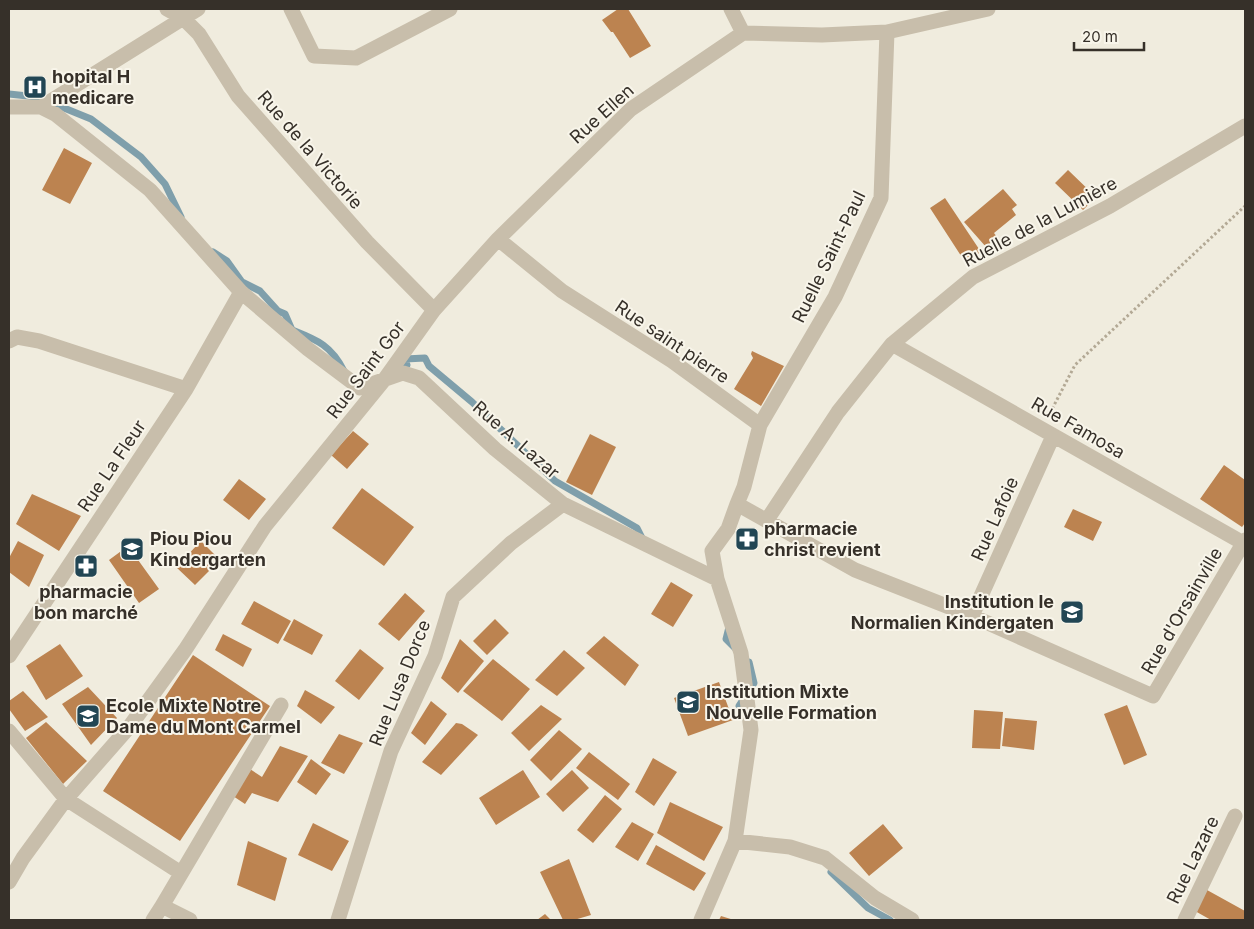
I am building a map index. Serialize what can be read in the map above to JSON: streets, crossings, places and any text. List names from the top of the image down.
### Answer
{
  "streets": {
    "street": [
      "Rue Ellen",
      "Rue de la Victorie",
      "Ruelle de la Lumière",
      "Ruelle Saint-Paul",
      "Rue saint pierre",
      "Rue Saint Gor",
      "Rue Famosa",
      "Rue A. Lazar",
      "Rue La Fleur",
      "Rue Lafoie",
      "Rue d'Orsainville",
      "Rue Lusa Dorce",
      "Rue Lazare"
    ]
  },
  "crossings": [
    ["Rue Ellen", "Rue saint pierre"],
    ["Rue Ellen", "Rue Saint Gor"],
    ["Rue de la Victorie", "Rue Saint Gor"],
    ["Ruelle de la Lumière", "Rue Famosa"],
    ["Ruelle de la Lumière", "Rue d'Orsainville"],
    ["Ruelle Saint-Paul", "Rue saint pierre"],
    ["Rue saint pierre", "Rue Saint Gor"],
    ["Rue Saint Gor", "Rue A. Lazar"],
    ["Rue Famosa", "Rue Lafoie"],
    ["Rue Famosa", "Rue d'Orsainville"],
    ["Rue A. Lazar", "Rue La Fleur"],
    ["Rue A. Lazar", "Rue Lusa Dorce"],
    ["Rue Lafoie", "Rue d'Orsainville"]
  ],
  "places": {
    "hospital": ["hopital H medicare"],
    "pharmacy": ["pharmacie christ revient", "pharmacie bon marché"],
    "school or university": [
      "Piou Piou Kindergarten",
      "Institution le Normalien Kindergaten",
      "Institution Mixte Nouvelle Formation",
      "Ecole Mixte Notre Dame du Mont Carmel"
    ]
  },
  "scale_bar": "20 m"
}
